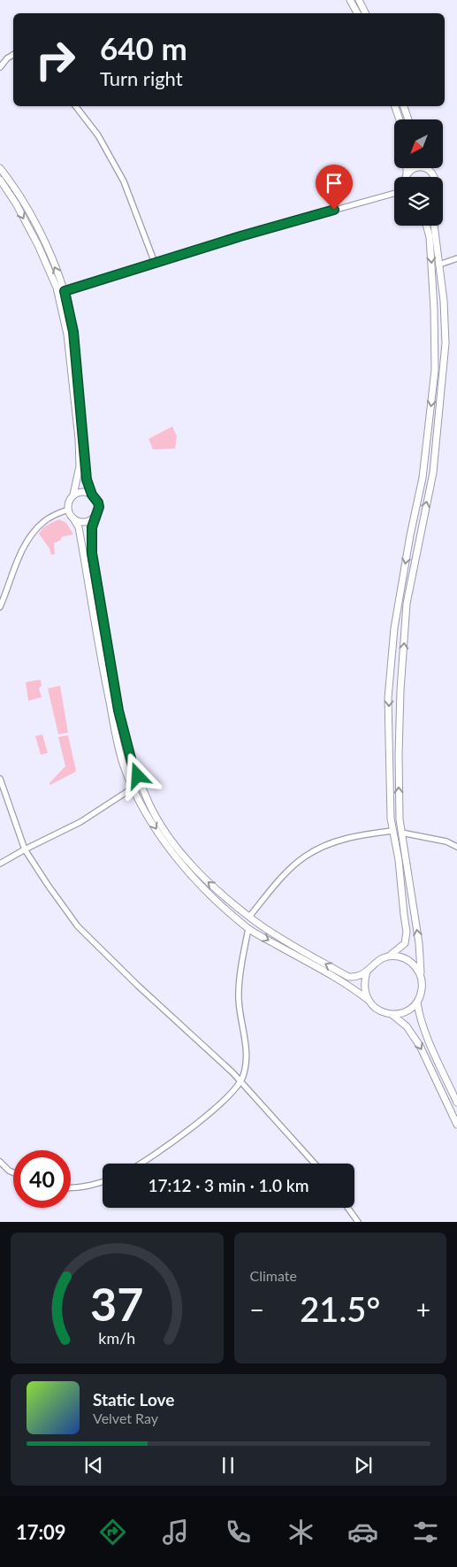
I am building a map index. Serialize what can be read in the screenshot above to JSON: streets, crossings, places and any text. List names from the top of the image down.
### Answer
{
  "north": "bottom left",
  "page": {
    "turn": ["640 m", "Turn right"],
    "limit": "40",
    "trip": "17:12 · 3 min · 1.0 km",
    "tile": "Climate",
    "heat": ["−", "21.5°", "+"],
    "song": ["Static Love", "Velvet Ray"],
    "tabs": "17:09",
    "gauge": ["37", "km/h"]
  }
}
